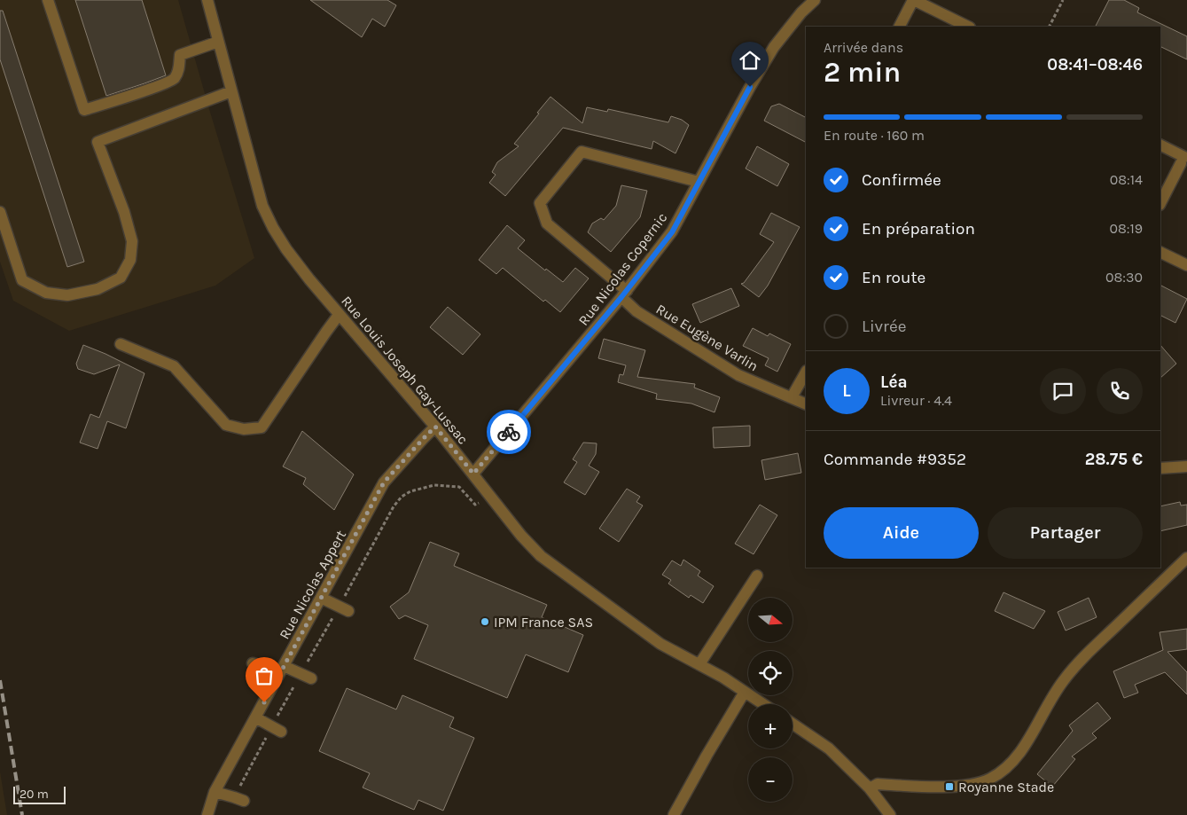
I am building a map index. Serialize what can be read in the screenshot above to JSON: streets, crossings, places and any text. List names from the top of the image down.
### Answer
{
  "streets": {
    "street": [
      "Rue Nicolas Copernic",
      "Rue Eugène Varlin",
      "Rue Louis Joseph Gay-Lussac",
      "Rue Nicolas Appert"
    ]
  },
  "crossings": [
    ["Rue Nicolas Copernic", "Rue Eugène Varlin"],
    ["Rue Nicolas Copernic", "Rue Louis Joseph Gay-Lussac"],
    ["Rue Louis Joseph Gay-Lussac", "Rue Nicolas Appert"]
  ],
  "places": {
    "other": ["IPM France SAS"],
    "transit": ["Royanne Stade"]
  },
  "scale_bar": "20 m",
  "north": "right",
  "page": {
    "heading": ["2 min", "Arrivée dans", "08:41–08:46"],
    "panel": [
      "Léa",
      "Livreur · 4.4",
      "Commande #9352",
      "28.75 €"
    ],
    "bar": "En route · 160 m",
    "list": [
      ["Confirmée", "08:14"],
      ["En préparation", "08:19"],
      ["En route", "08:30"],
      "Livrée"
    ],
    "round": "L",
    "buttons": ["Aide", "Partager"],
    "map_buttons": ["+", "−"],
    "scale": "20 m"
  }
}
